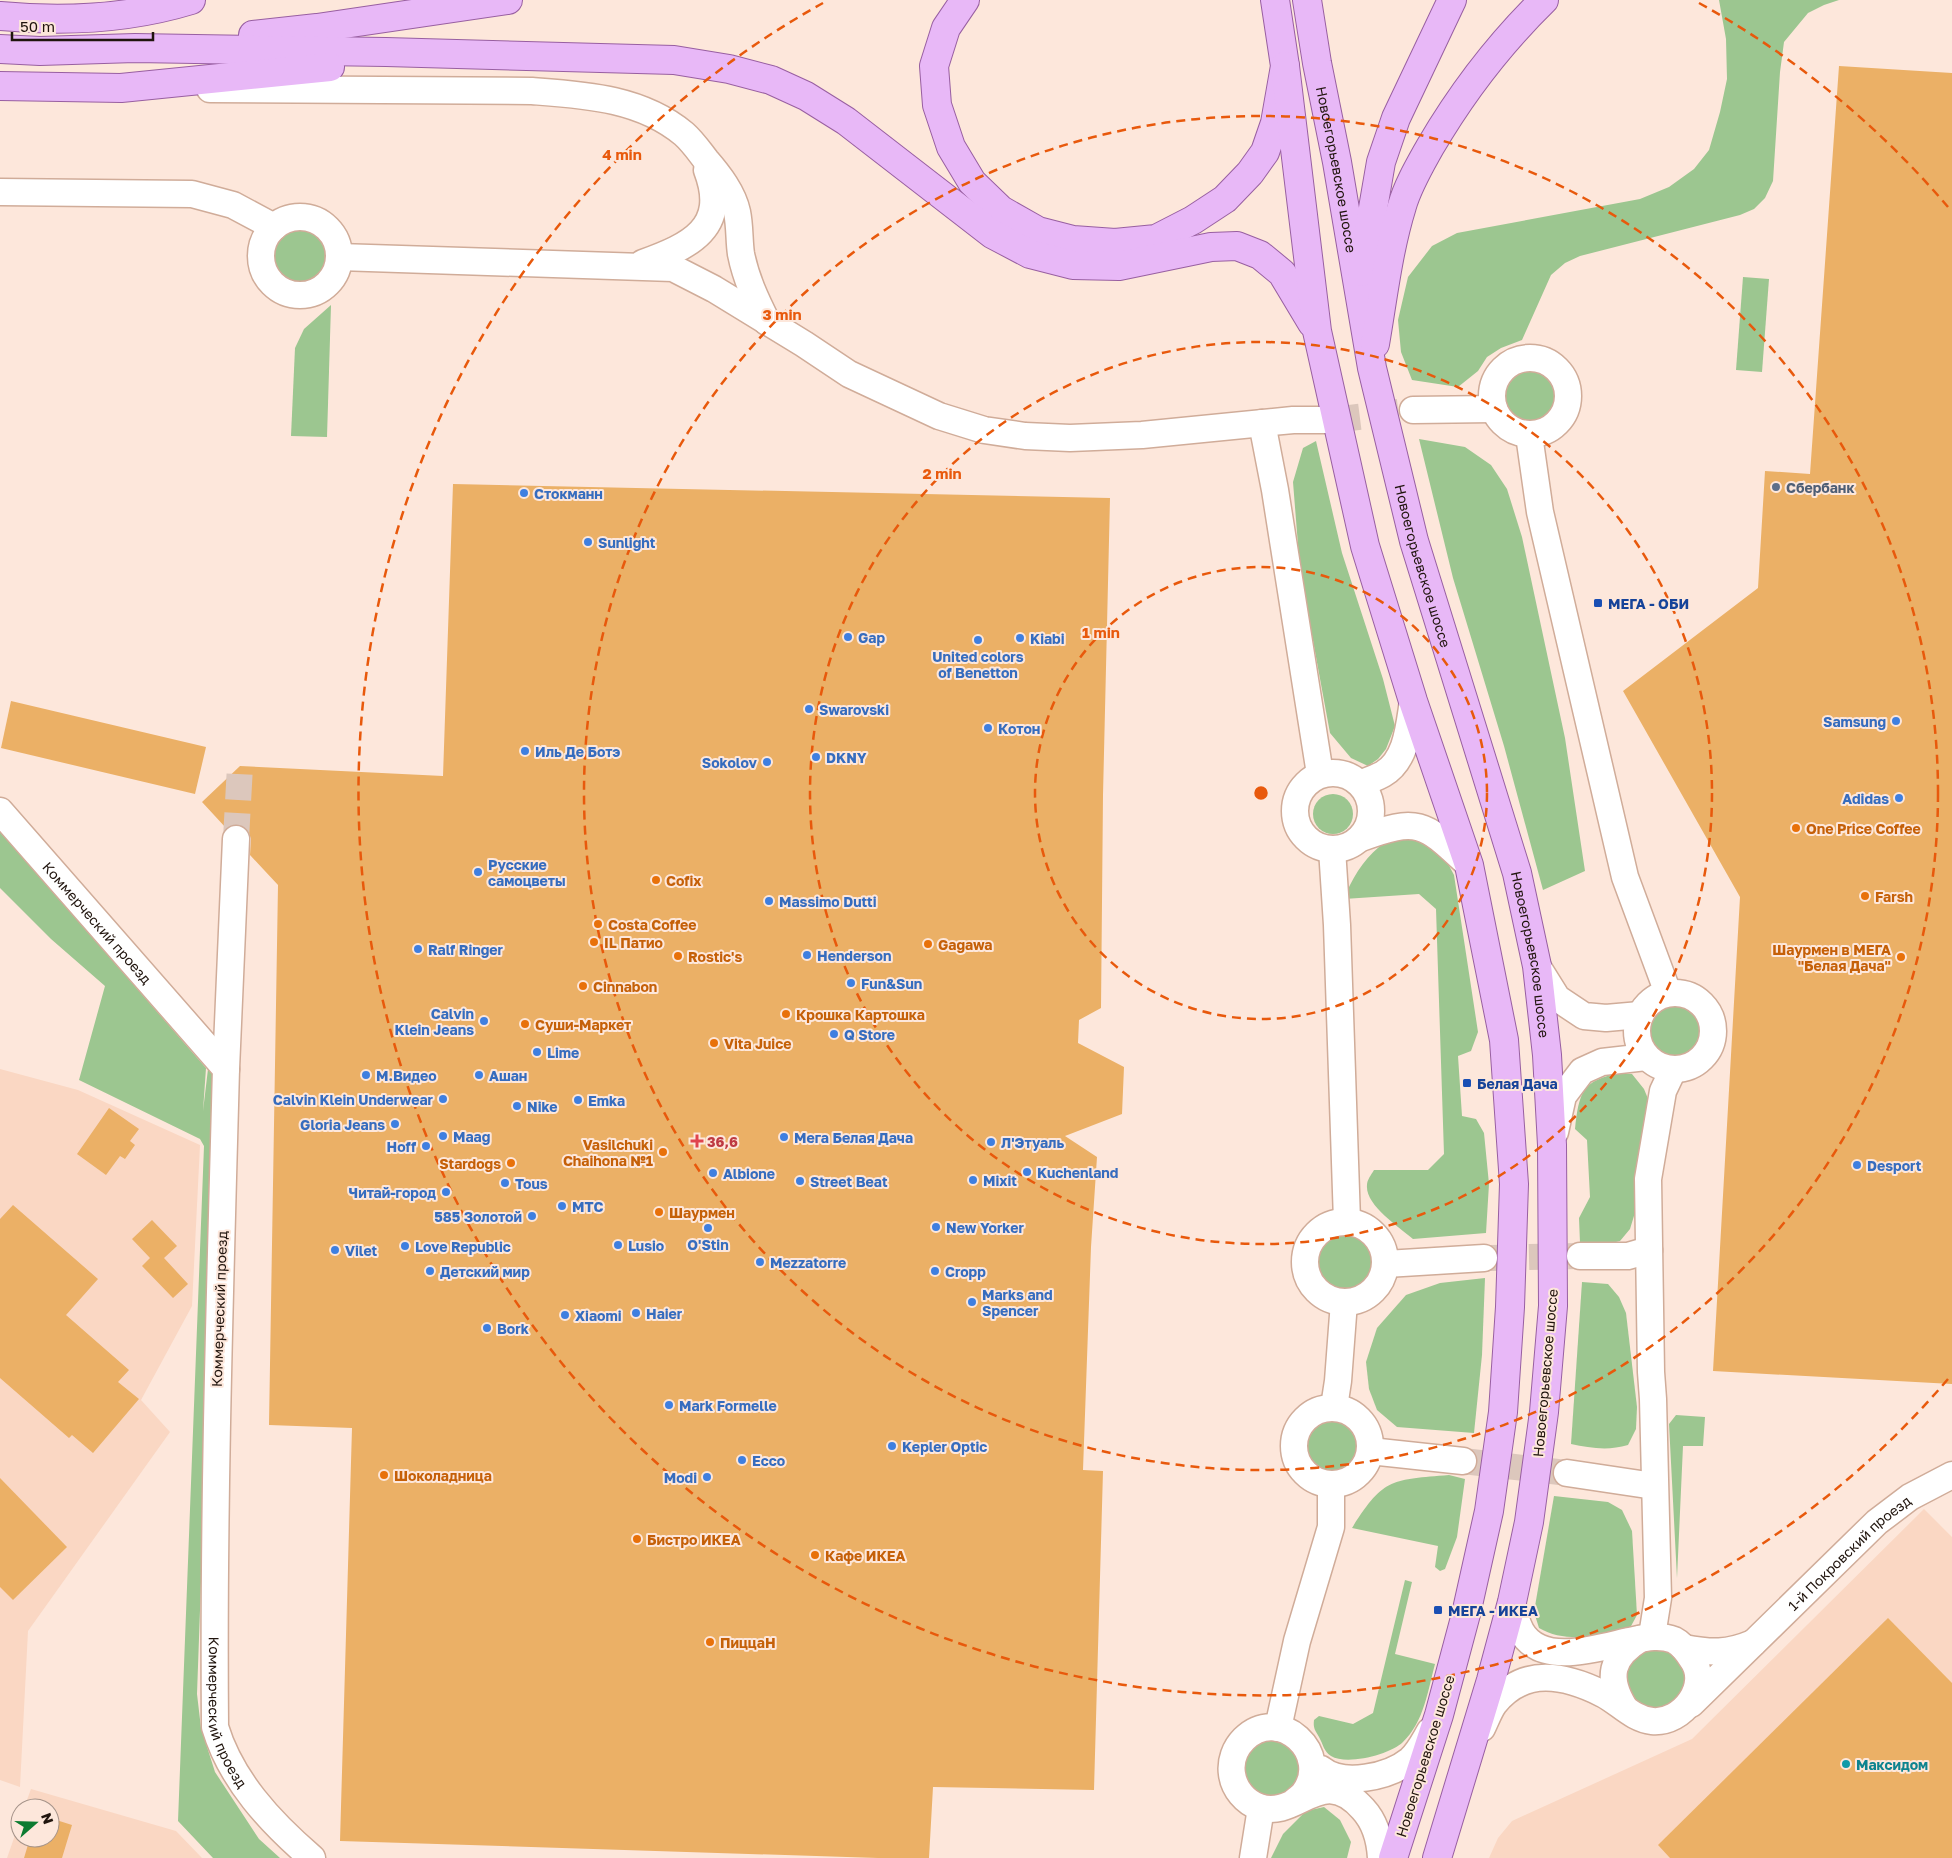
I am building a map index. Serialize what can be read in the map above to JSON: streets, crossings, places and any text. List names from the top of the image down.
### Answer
{
  "streets": {
    "main road": ["Новоегорьевское шоссе"],
    "street": ["Коммерческий проезд", "1-й Покровский проезд"]
  },
  "places": {
    "other": [
      "Сбербанк",
      "Стокманн",
      "Sunlight",
      "Gap",
      "Kiabi",
      "United colors of Benetton",
      "Swarovski",
      "Samsung",
      "Котон",
      "Иль Де Ботэ",
      "DKNY",
      "Sokolov",
      "Adidas",
      "One Price Coffee",
      "Русские самоцветы",
      "Cofix",
      "Farsh",
      "Massimo Dutti",
      "Costa Coffee",
      "IL Патио",
      "Gagawa",
      "Ralf Ringer",
      "Henderson",
      "Rostic's",
      "Шаурмен в МЕГА \"Белая Дача\"",
      "Fun&Sun",
      "Cinnabon",
      "Крошка Картошка",
      "Calvin Klein Jeans",
      "Суши-Маркет",
      "Q Store",
      "Vita Juice",
      "Lime",
      "М.Видео",
      "Ашан",
      "Calvin Klein Underwear",
      "Emka",
      "Nike",
      "Gloria Jeans",
      "Maag",
      "Мега Белая Дача",
      "Л'Этуаль",
      "Hoff",
      "Vasilchuki Chaihona №1",
      "Stardogs",
      "Desport",
      "Kuchenland",
      "Albione",
      "Mixit",
      "Street Beat",
      "Tous",
      "Читай-город",
      "МТС",
      "Шаурмен",
      "585 Золотой",
      "New Yorker",
      "O'Stin",
      "Lusio",
      "Love Republic",
      "Vilet",
      "Mezzatorre",
      "Детский мир",
      "Cropp",
      "Marks and Spencer",
      "Haier",
      "Xiaomi",
      "Bork",
      "Mark Formelle",
      "Kepler Optic",
      "Ecco",
      "Шоколадница",
      "Modi",
      "Бистро ИКЕА",
      "Кафе ИКЕА",
      "ПиццаН",
      "Максидом"
    ],
    "transit": ["МЕГА - ОБИ", "Белая Дача", "МЕГА - ИКЕА"],
    "health": ["36,6"]
  },
  "scale_bar": "50 m",
  "north": "right",
  "rings": [
    "4 min",
    "3 min",
    "2 min",
    "1 min"
  ]
}
